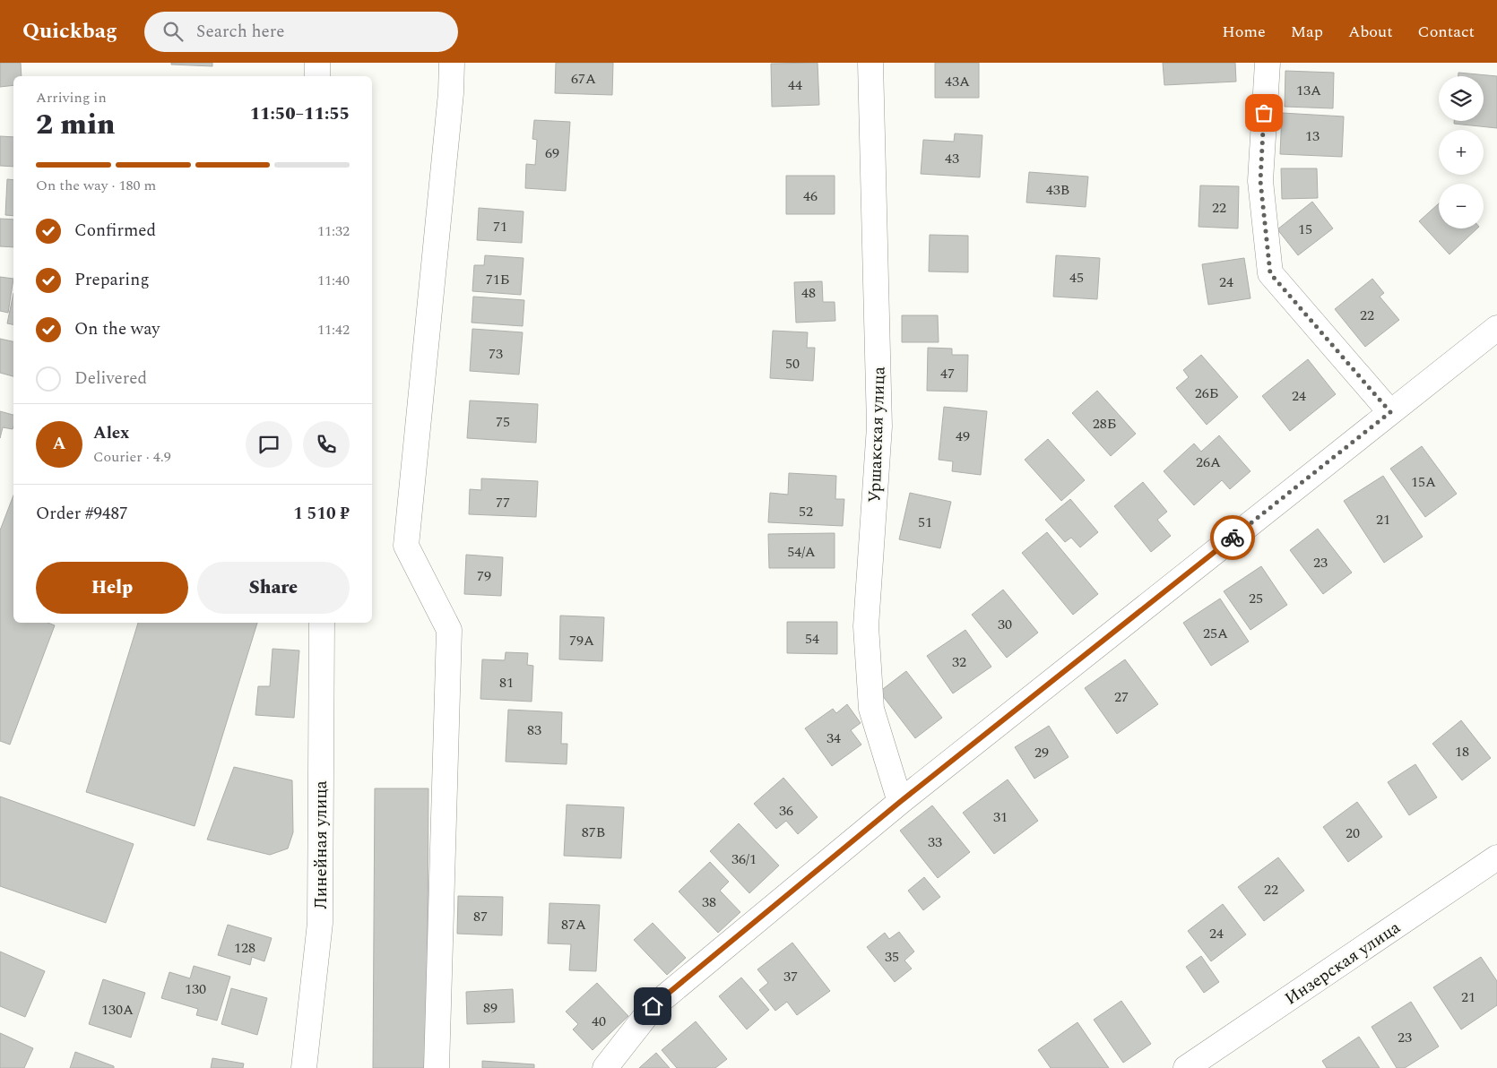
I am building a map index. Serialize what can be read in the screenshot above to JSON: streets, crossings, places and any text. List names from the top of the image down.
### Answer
{
  "streets": {
    "street": ["Уршакская улица", "Линейная улица", "Инзерская улица"]
  },
  "house_numbers": [
    "67А",
    "43А",
    "44",
    "13А",
    "13",
    "69",
    "43",
    "43В",
    "46",
    "22",
    "71",
    "15",
    "45",
    "71Б",
    "24",
    "48",
    "22",
    "73",
    "50",
    "47",
    "26Б",
    "24",
    "75",
    "28Б",
    "49",
    "26А",
    "15А",
    "77",
    "52",
    "21",
    "51",
    "54/А",
    "23",
    "79",
    "25",
    "30",
    "25А",
    "54",
    "79А",
    "32",
    "81",
    "27",
    "83",
    "34",
    "18",
    "29",
    "36",
    "31",
    "87В",
    "20",
    "33",
    "36/1",
    "22",
    "38",
    "87",
    "87А",
    "24",
    "128",
    "35",
    "37",
    "130",
    "21",
    "89",
    "130А",
    "40",
    "23"
  ],
  "page": {
    "header": "Quickbag",
    "search": "Search here",
    "nav": [
      "Home",
      "Map",
      "About",
      "Contact"
    ],
    "map_buttons": ["+", "−"],
    "heading": ["2 min", "Arriving in", "11:50–11:55"],
    "panel": [
      "Alex",
      "Courier · 4.9",
      "Order #9487",
      "1 510 ₽"
    ],
    "bar": "On the way · 180 m",
    "list": [
      ["Confirmed", "11:32"],
      ["Preparing", "11:40"],
      ["On the way", "11:42"],
      "Delivered"
    ],
    "round": "A",
    "buttons": ["Help", "Share"]
  }
}
